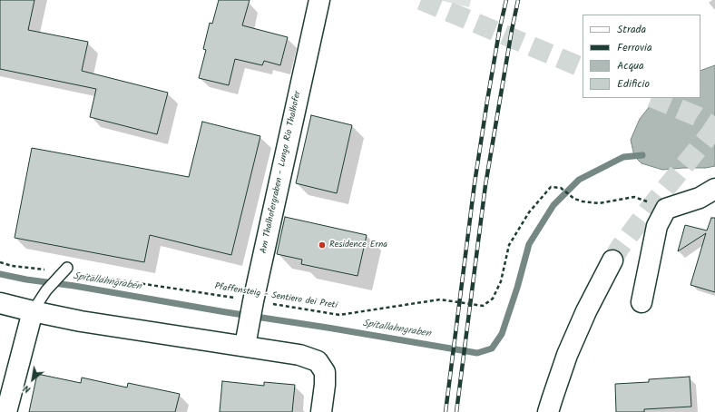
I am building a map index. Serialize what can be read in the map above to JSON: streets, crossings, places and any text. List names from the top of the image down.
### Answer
{
  "streets": {
    "street": ["Am Thalhofergraben - Lungo Rio Thalhofer"],
    "path": ["Pfaffensteig - Sentiero dei Preti"]
  },
  "crossings": [
    ["Am Thalhofergraben - Lungo Rio Thalhofer", "Pfaffensteig - Sentiero dei Preti"]
  ],
  "water": ["Spitallahngraben"],
  "places": ["Residence Erna"],
  "legend": [
    "Strada",
    "Ferrovia",
    "Acqua",
    "Edificio"
  ],
  "north": "bottom left"
}
